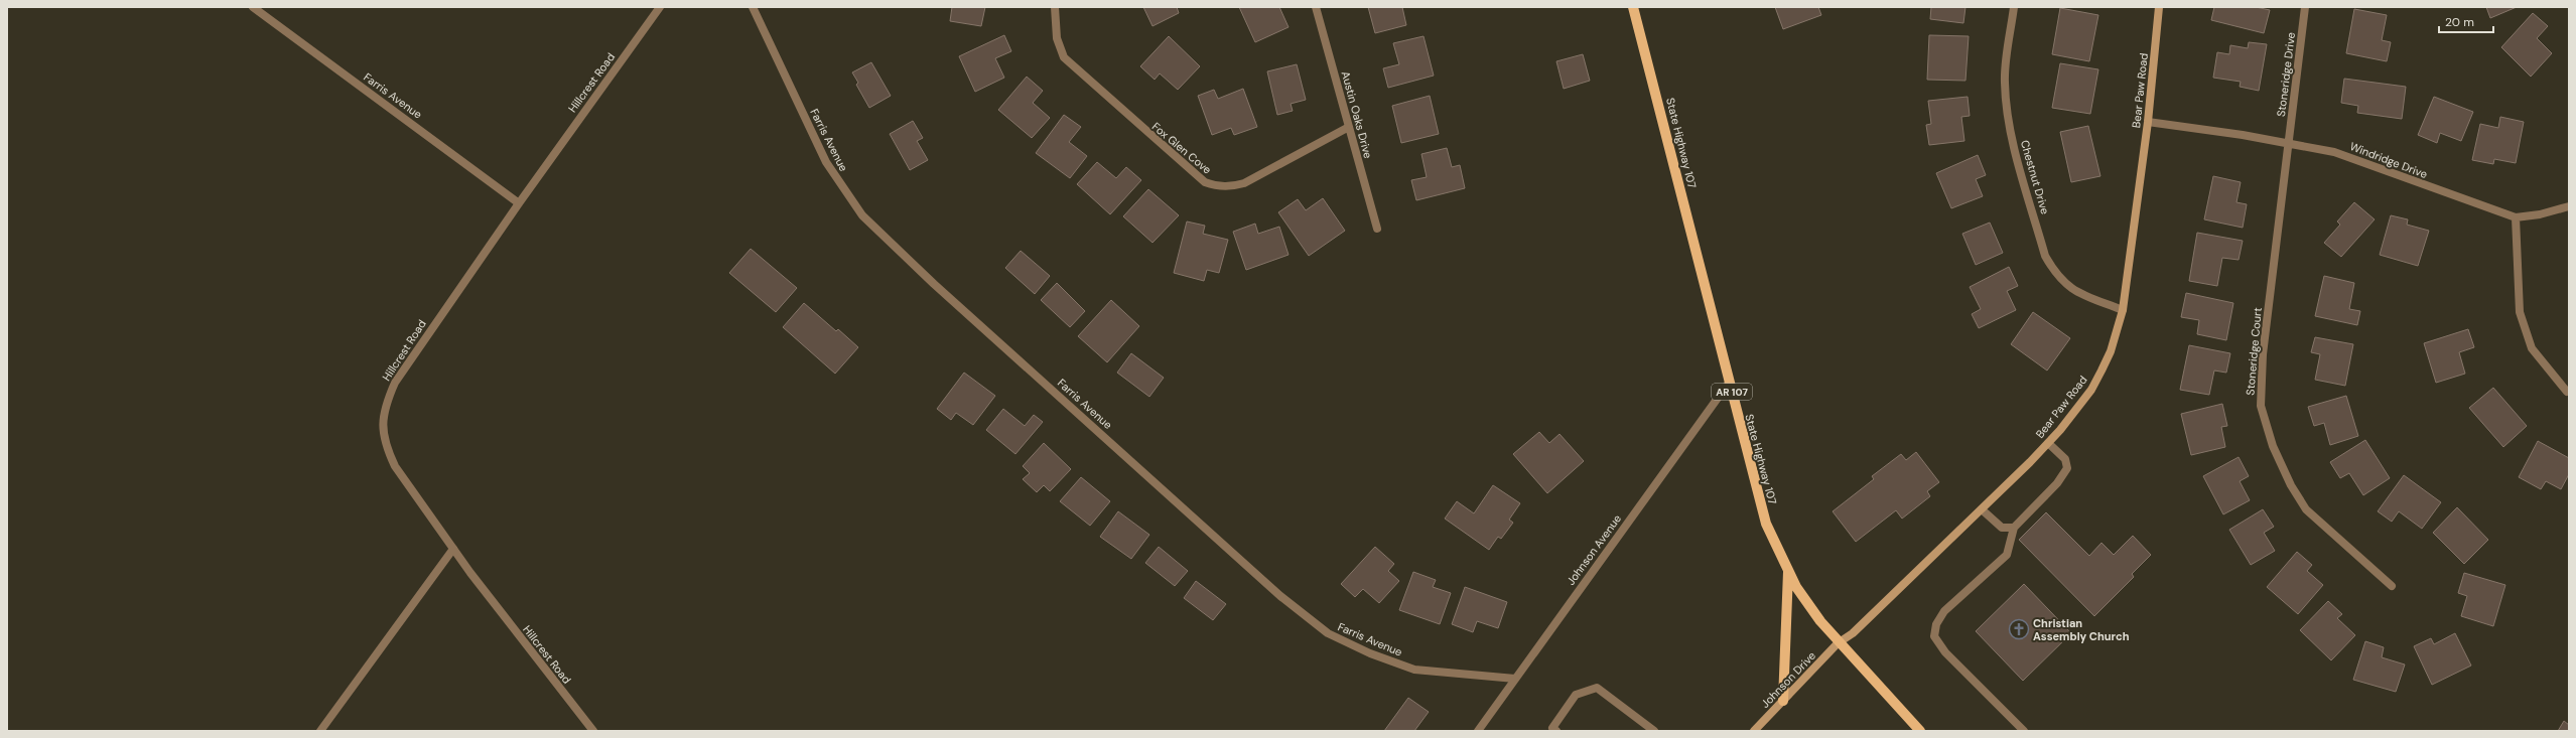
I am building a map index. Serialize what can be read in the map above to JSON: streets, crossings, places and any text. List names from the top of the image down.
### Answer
{
  "streets": {
    "main road": ["State Highway 107", "AR 107"],
    "street": [
      "Stoneridge Drive",
      "Hillcrest Road",
      "Bear Paw Road",
      "Farris Avenue",
      "Austin Oaks Drive",
      "Fox Glen Cove",
      "Windridge Drive",
      "Chestnut Drive",
      "Stoneridge Court",
      "Johnson Avenue",
      "Johnson Drive"
    ]
  },
  "crossings": [
    ["Stoneridge Drive", "Windridge Drive"],
    ["Stoneridge Drive", "Stoneridge Court"],
    ["Hillcrest Road", "Farris Avenue"],
    ["Bear Paw Road", "State Highway 107"],
    ["Bear Paw Road", "Windridge Drive"],
    ["Bear Paw Road", "Chestnut Drive"],
    ["Bear Paw Road", "Johnson Drive"],
    ["Farris Avenue", "Johnson Avenue"],
    ["Austin Oaks Drive", "Fox Glen Cove"],
    ["State Highway 107", "Johnson Avenue"],
    ["State Highway 107", "Johnson Drive"],
    ["Windridge Drive", "Stoneridge Court"]
  ],
  "places": {
    "church": ["Christian Assembly Church"]
  },
  "scale_bar": "20 m"
}
